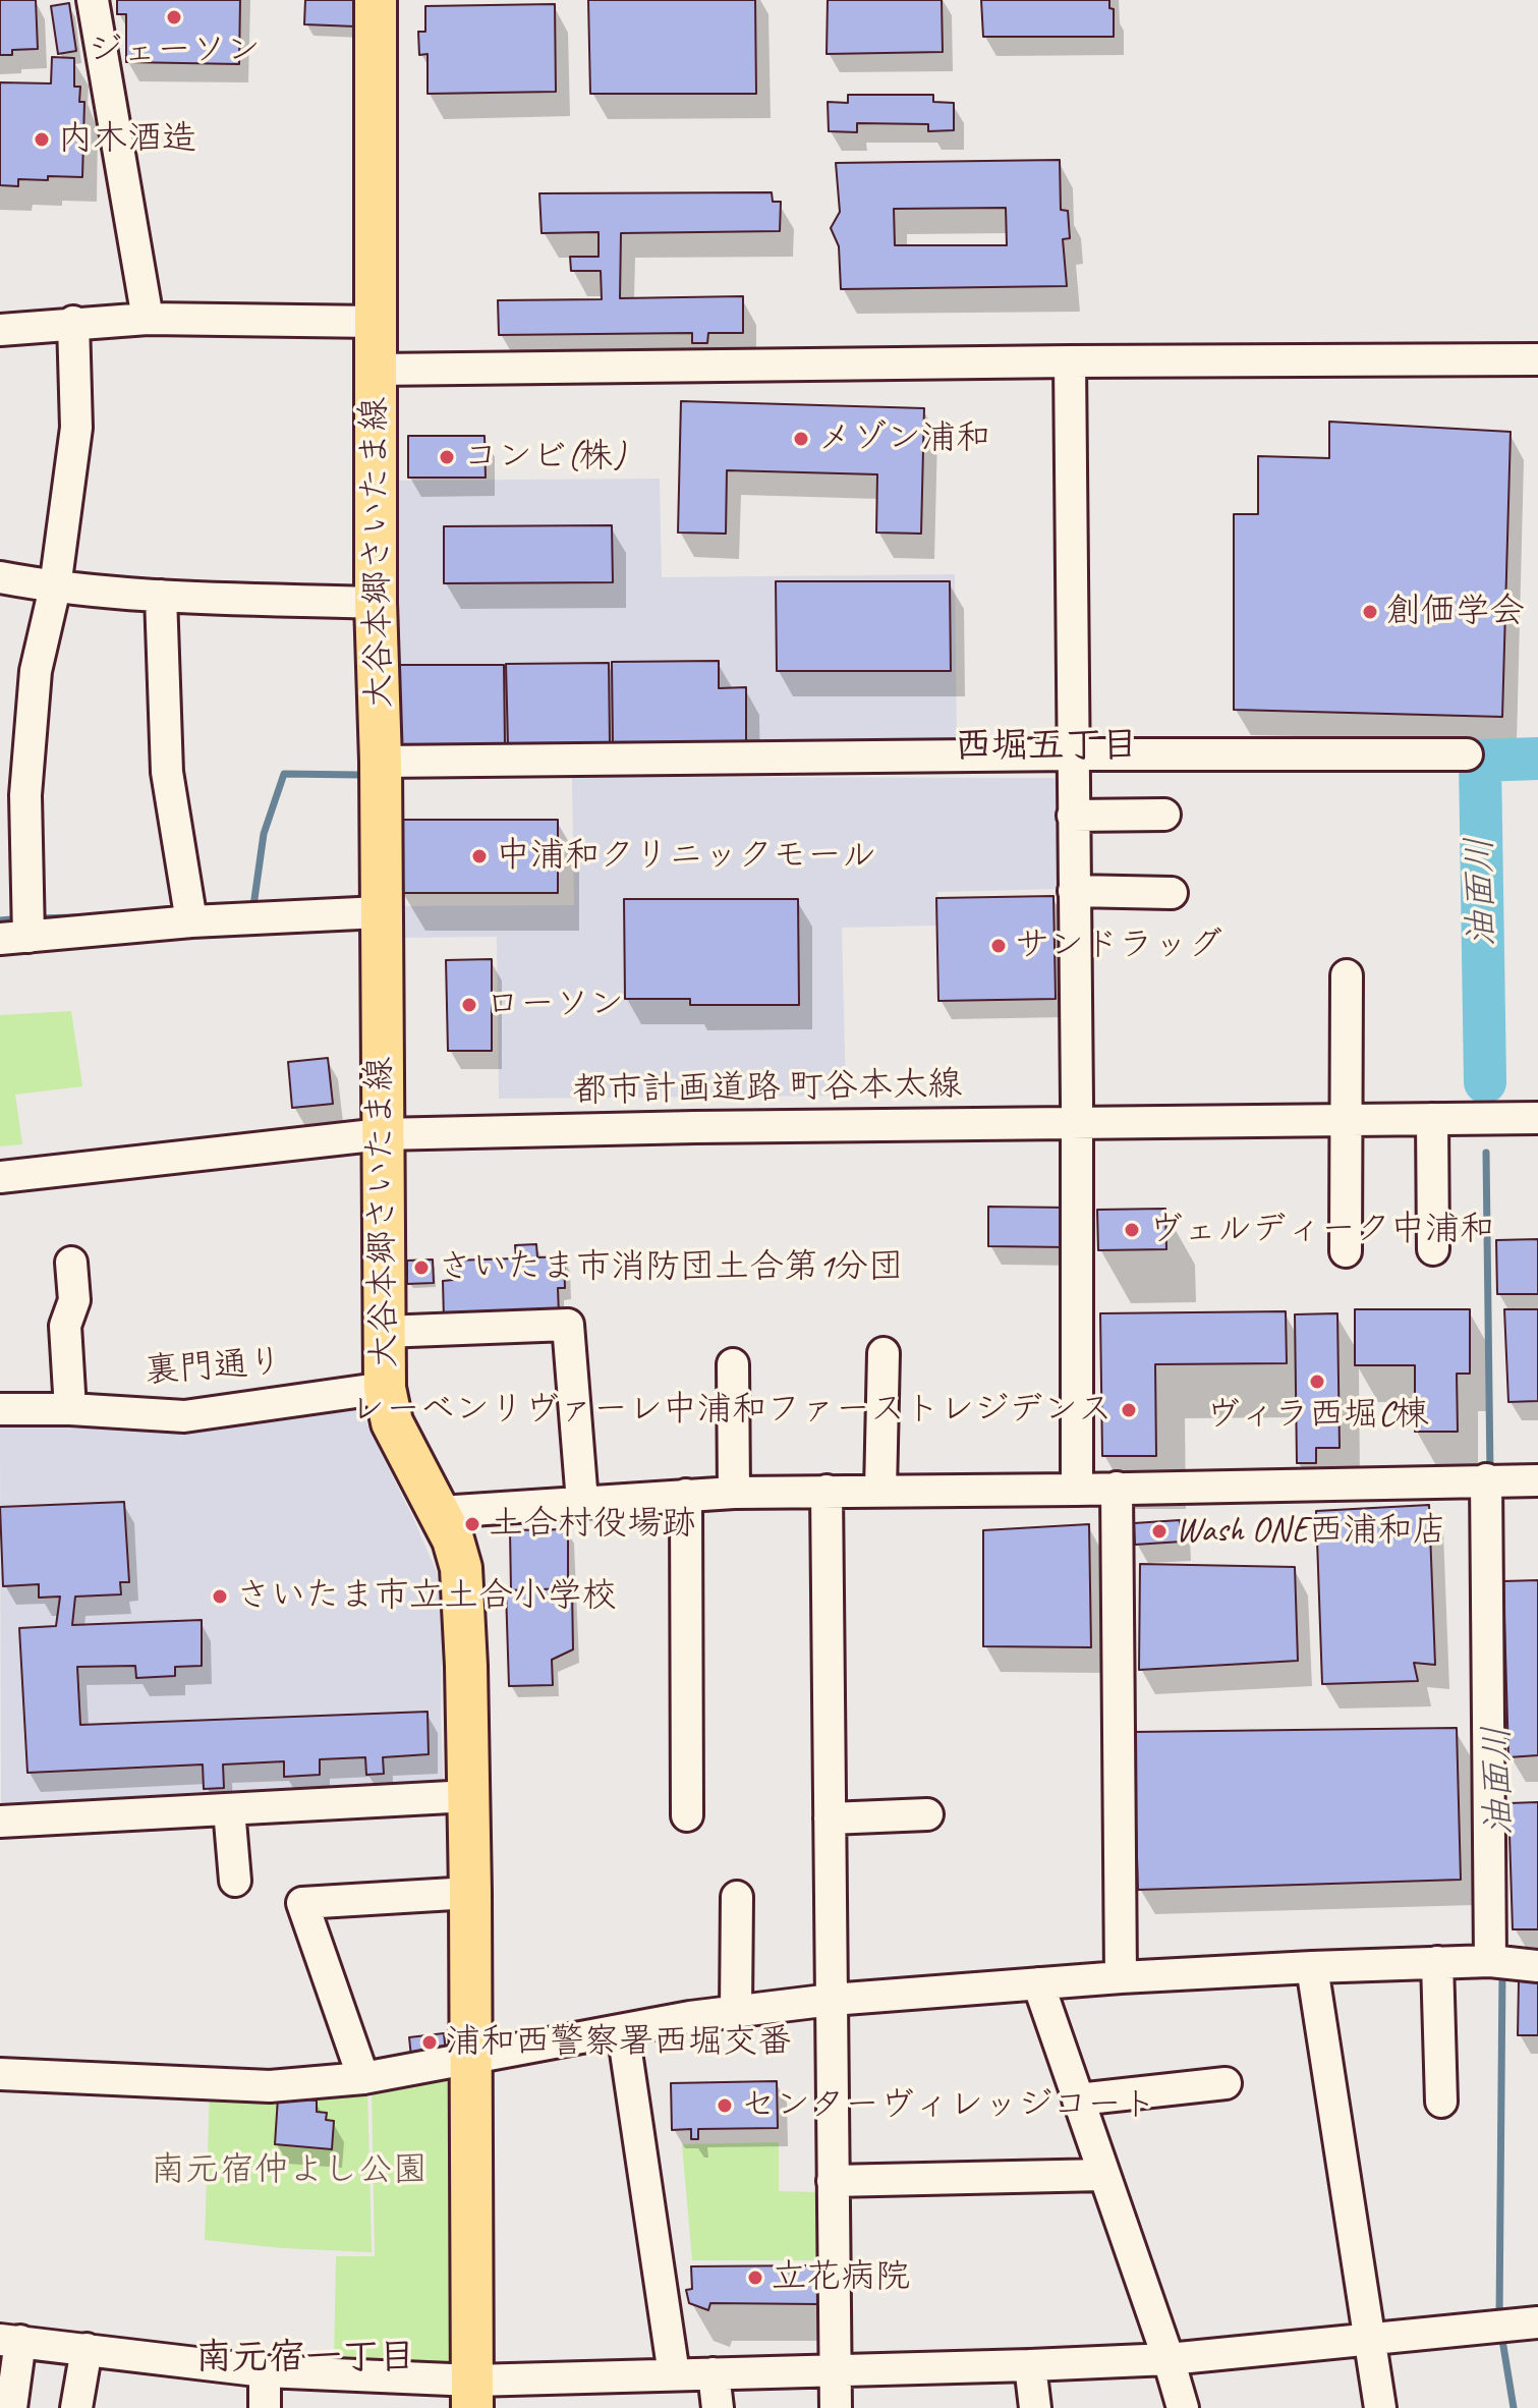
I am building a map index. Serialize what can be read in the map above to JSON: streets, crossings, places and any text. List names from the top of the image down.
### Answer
{
  "streets": {
    "main road": ["大谷本郷さいたま線"],
    "street": ["都市計画道路 町谷本太線", "裏門通り"]
  },
  "crossings": [
    ["大谷本郷さいたま線", "都市計画道路 町谷本太線"],
    ["大谷本郷さいたま線", "裏門通り"]
  ],
  "districts": ["西堀五丁目", "南元宿一丁目"],
  "water": ["油面川"],
  "parks": ["南元宿仲よし公園"],
  "places": [
    "ジェーソン",
    "内木酒造",
    "メゾン浦和",
    "コンビ(株)",
    "創価学会",
    "中浦和クリニックモール",
    "サンドラッグ",
    "ローソン",
    "ヴェルディーク中浦和",
    "さいたま市消防団土合第1分団",
    "ヴィラ西堀C棟",
    "レーベンリヴァーレ中浦和ファーストレジデンス",
    "土合村役場跡",
    "Wash ONE西浦和店",
    "さいたま市立土合小学校",
    "浦和西警察署西堀交番",
    "センターヴィレッジコート",
    "立花病院"
  ]
}
